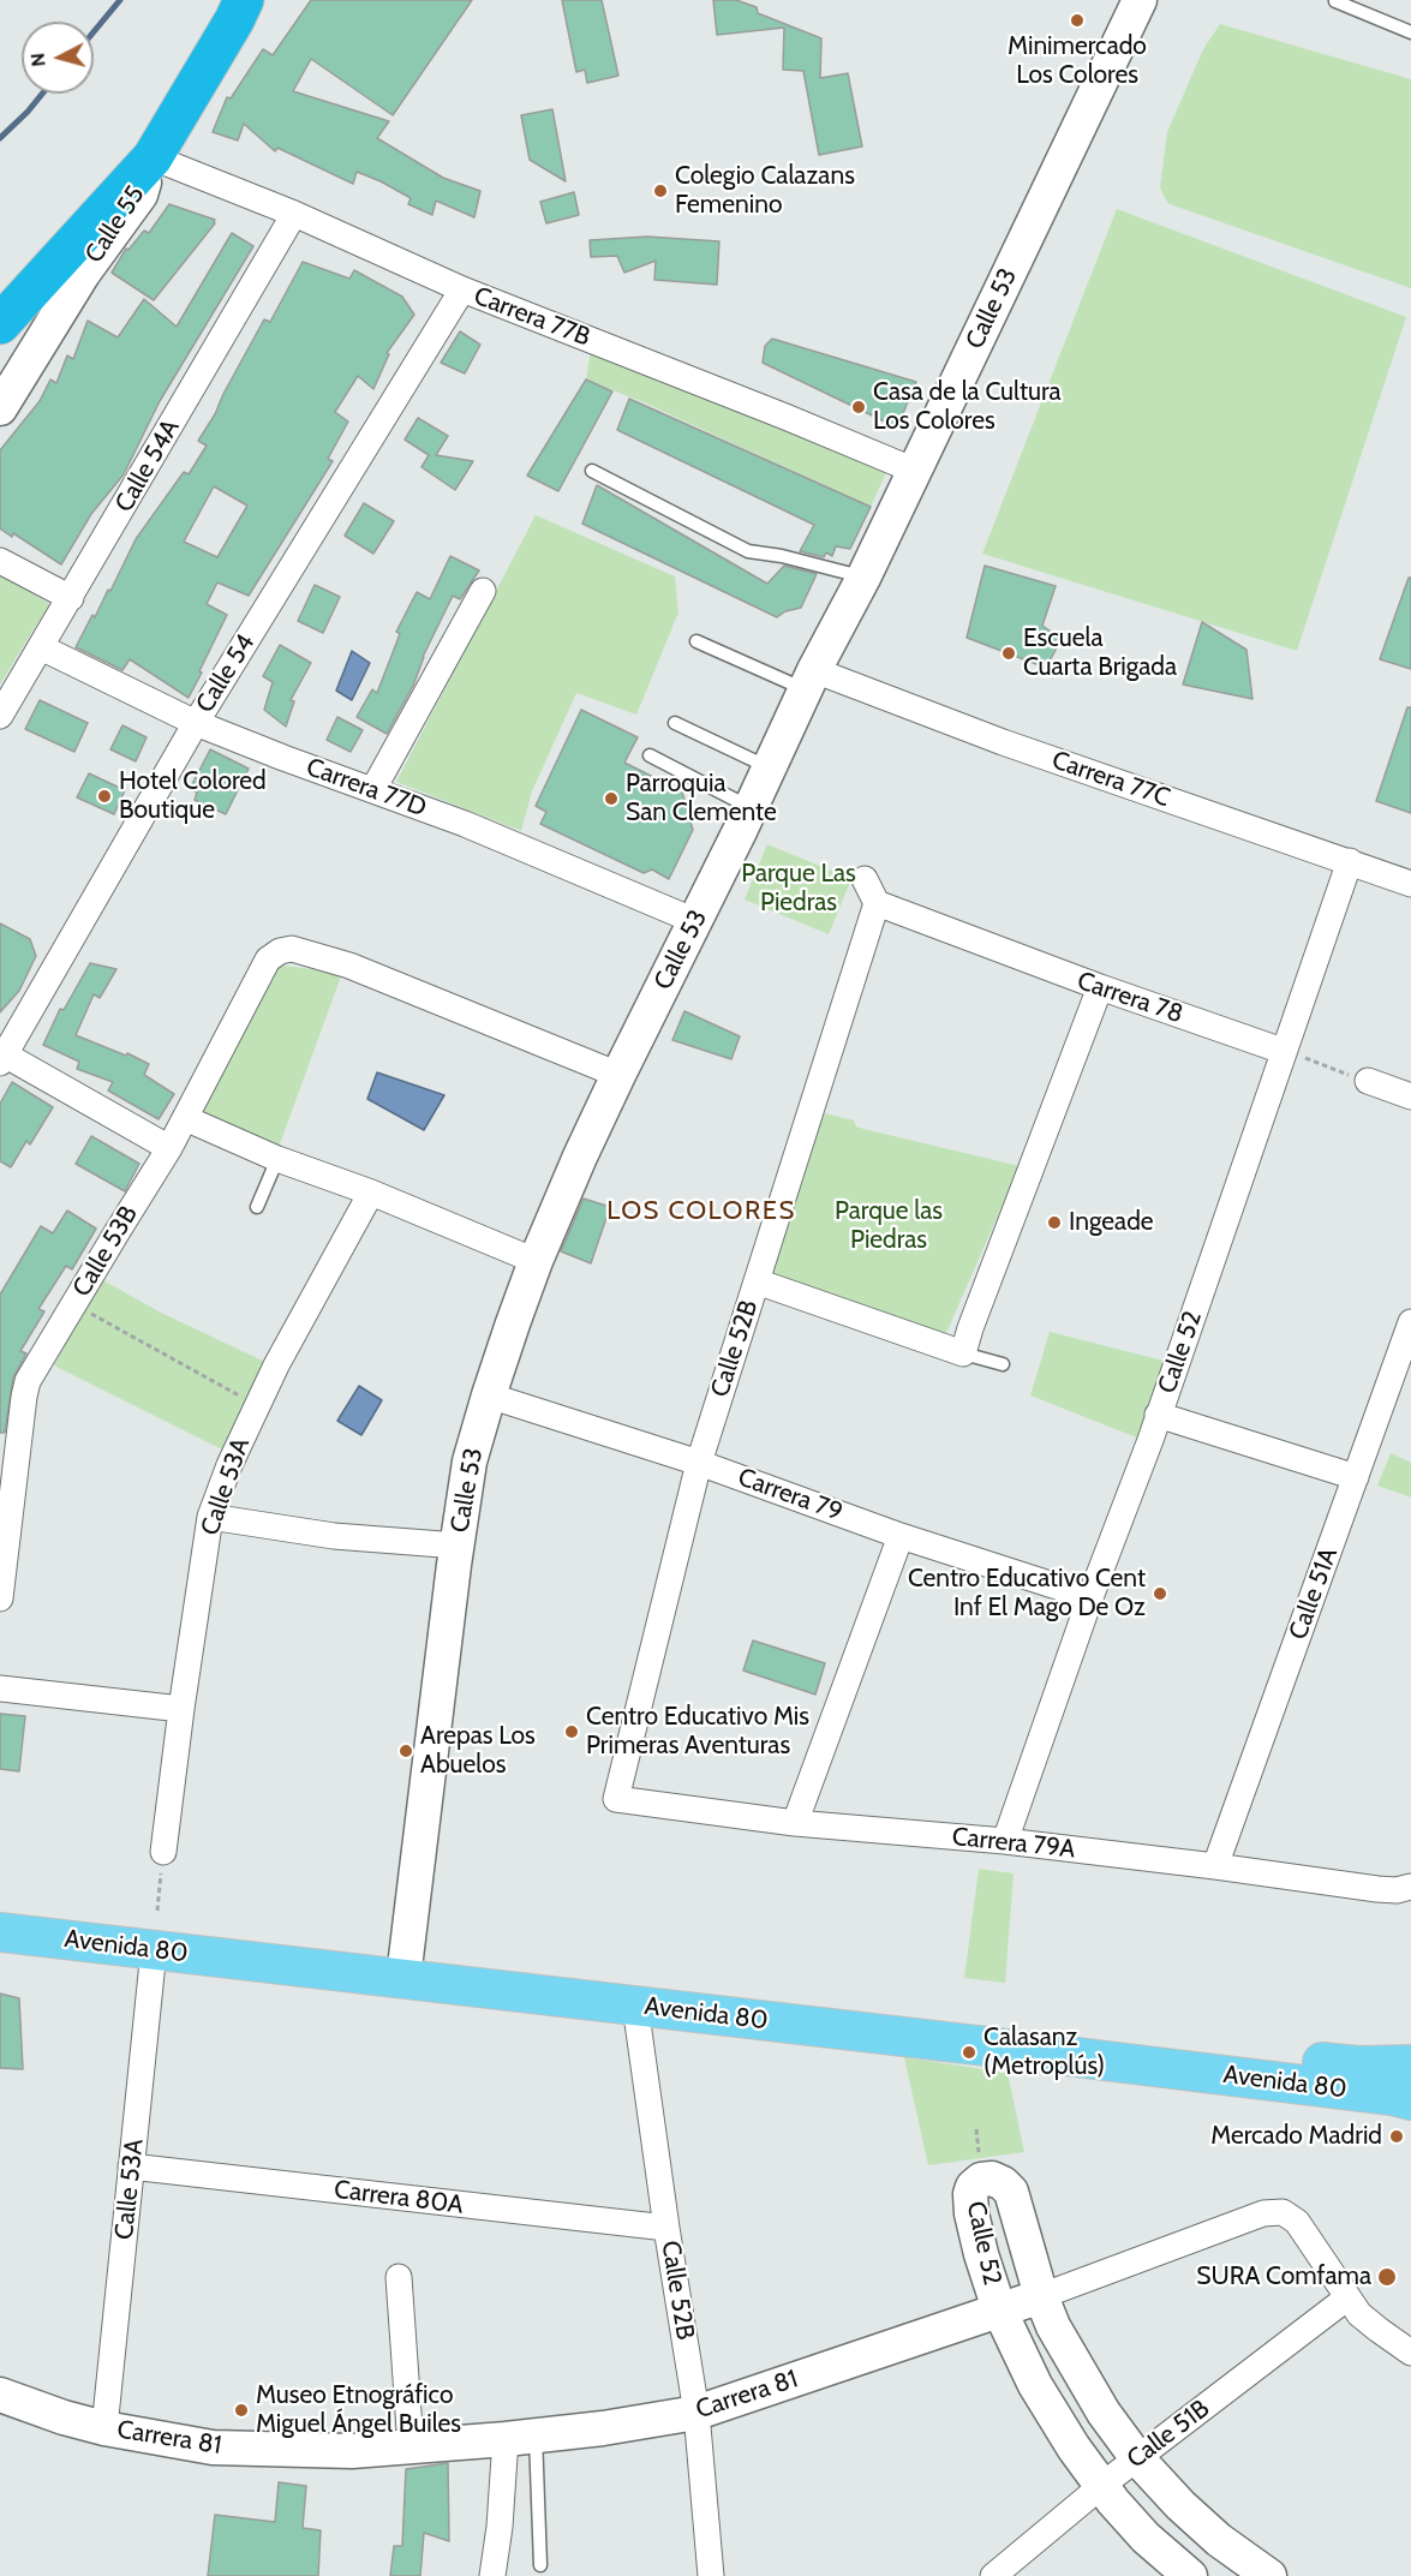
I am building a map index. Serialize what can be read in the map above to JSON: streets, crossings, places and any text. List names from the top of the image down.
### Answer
{
  "streets": {
    "highway": ["Calle 55"],
    "main road": ["Avenida 80"],
    "street": [
      "Calle 53",
      "Carrera 77B",
      "Calle 54A",
      "Calle 54",
      "Carrera 77C",
      "Carrera 77D",
      "Carrera 78",
      "Calle 53B",
      "Calle 52B",
      "Calle 52",
      "Calle 53A",
      "Carrera 79",
      "Calle 51A",
      "Carrera 79A",
      "Carrera 80A",
      "Carrera 81",
      "Calle 51B"
    ]
  },
  "crossings": [
    ["Calle 55", "Carrera 77B"],
    ["Calle 53", "Carrera 77B"],
    ["Calle 53", "Carrera 77C"],
    ["Calle 53", "Carrera 77D"],
    ["Calle 53", "Calle 53B"],
    ["Calle 53", "Carrera 79"],
    ["Calle 53", "Avenida 80"],
    ["Carrera 77B", "Calle 54A"],
    ["Carrera 77B", "Calle 54"],
    ["Calle 54A", "Carrera 77D"],
    ["Calle 54", "Carrera 77D"],
    ["Carrera 77C", "Calle 52"],
    ["Carrera 78", "Calle 52B"],
    ["Carrera 78", "Calle 52"],
    ["Calle 52B", "Carrera 79"],
    ["Calle 52B", "Carrera 79A"],
    ["Calle 52B", "Avenida 80"],
    ["Calle 52B", "Carrera 80A"],
    ["Calle 52B", "Carrera 81"],
    ["Calle 52", "Carrera 79"],
    ["Calle 52", "Carrera 79A"],
    ["Calle 52", "Carrera 81"],
    ["Calle 52", "Calle 51B"],
    ["Calle 53A", "Avenida 80"],
    ["Calle 53A", "Carrera 80A"],
    ["Calle 53A", "Carrera 81"],
    ["Calle 51A", "Carrera 79A"],
    ["Carrera 81", "Calle 51B"]
  ],
  "districts": ["LOS COLORES"],
  "parks": ["Parque Las Piedras", "Parque las Piedras"],
  "places": [
    "Minimercado Los Colores",
    "Colegio Calazans Femenino",
    "Casa de la Cultura Los Colores",
    "Escuela Cuarta Brigada",
    "Hotel Colored Boutique",
    "Parroquia San Clemente",
    "Ingeade",
    "Centro Educativo Cent Inf El Mago De Oz",
    "Centro Educativo Mis Primeras Aventuras",
    "Arepas Los Abuelos",
    "Calasanz (Metroplús)",
    "Mercado Madrid",
    "SURA Comfama",
    "Museo Etnográfico Miguel Ángel Builes"
  ],
  "north": "left"
}
